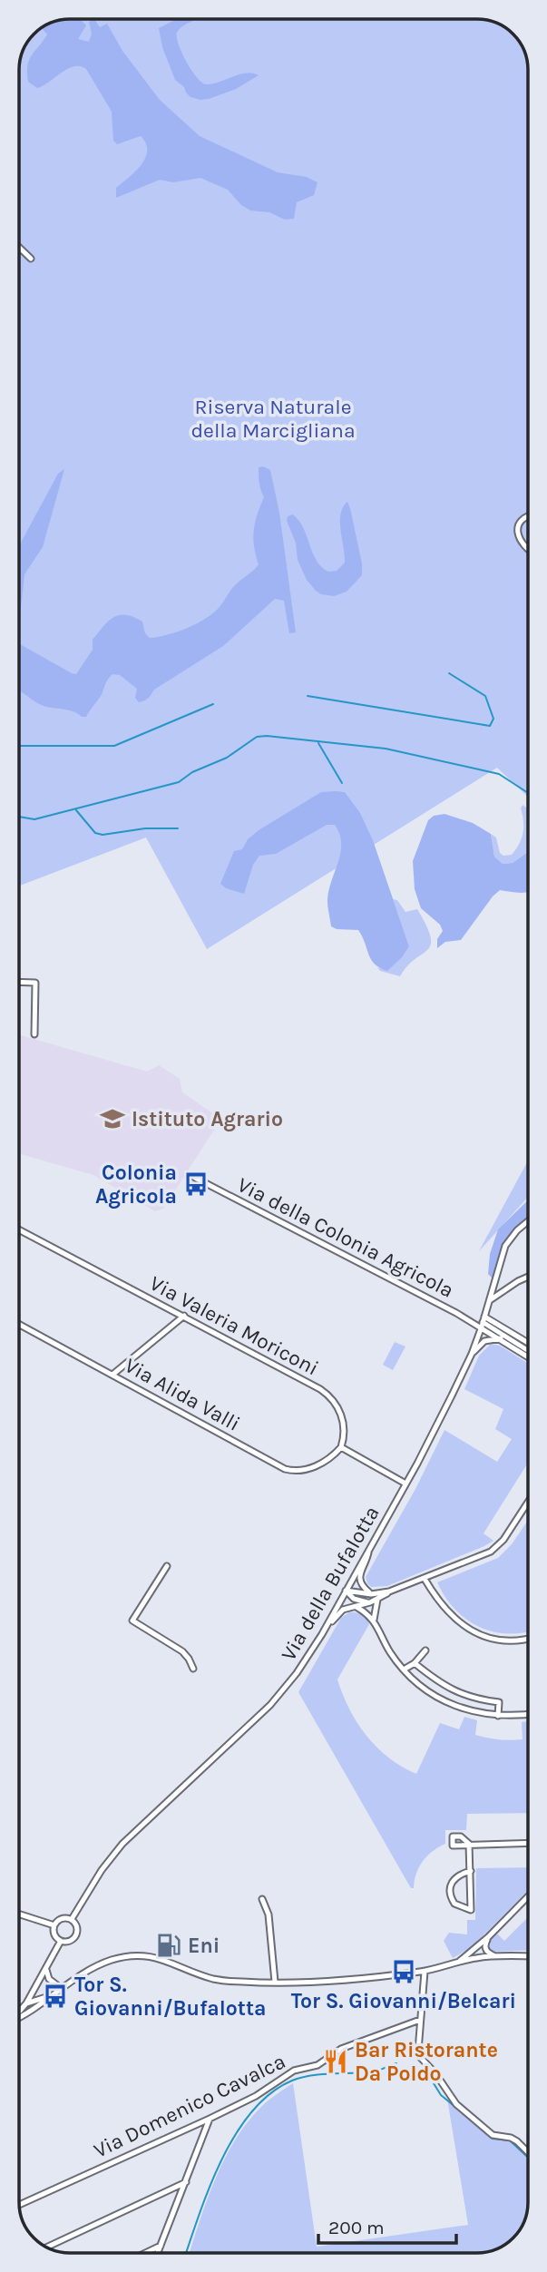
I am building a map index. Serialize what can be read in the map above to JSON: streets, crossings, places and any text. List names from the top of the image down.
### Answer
{
  "streets": {
    "street": [
      "Via della Colonia Agricola",
      "Via Valeria Moriconi",
      "Via Alida Valli",
      "Via della Bufalotta",
      "Via Domenico Cavalca"
    ]
  },
  "crossings": [
    ["Via della Colonia Agricola", "Via della Bufalotta"],
    ["Via Valeria Moriconi", "Via Alida Valli"]
  ],
  "parks": ["Riserva Naturale della Marcigliana"],
  "places": {
    "school or university": ["Istituto Agrario"],
    "bus stop": ["Colonia Agricola", "Tor S. Giovanni/Belcari", "Tor S. Giovanni/Bufalotta"],
    "fuel station": ["Eni"],
    "restaurant": ["Bar Ristorante Da Poldo"]
  },
  "scale_bar": "200 m"
}
